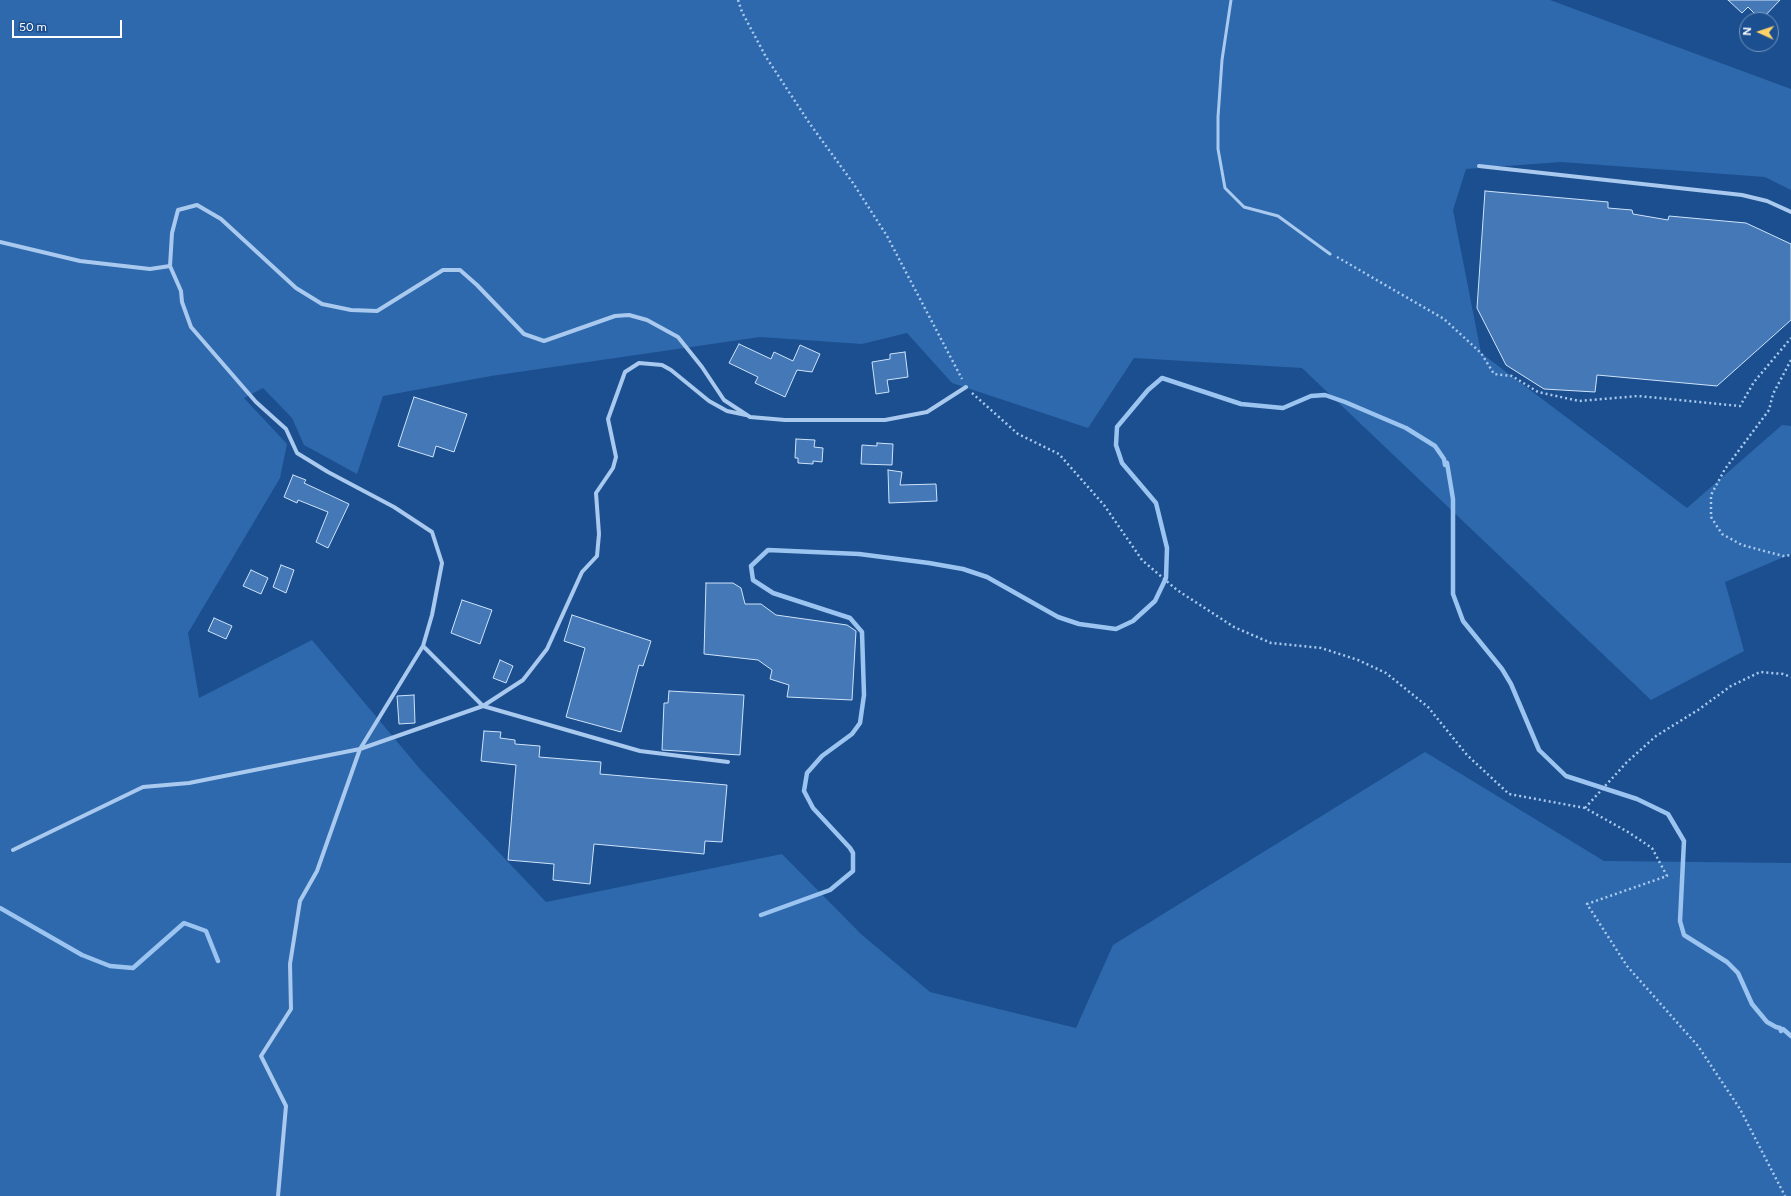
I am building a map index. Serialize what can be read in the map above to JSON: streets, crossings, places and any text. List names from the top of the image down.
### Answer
{
  "scale_bar": "50 m",
  "north": "left"
}
